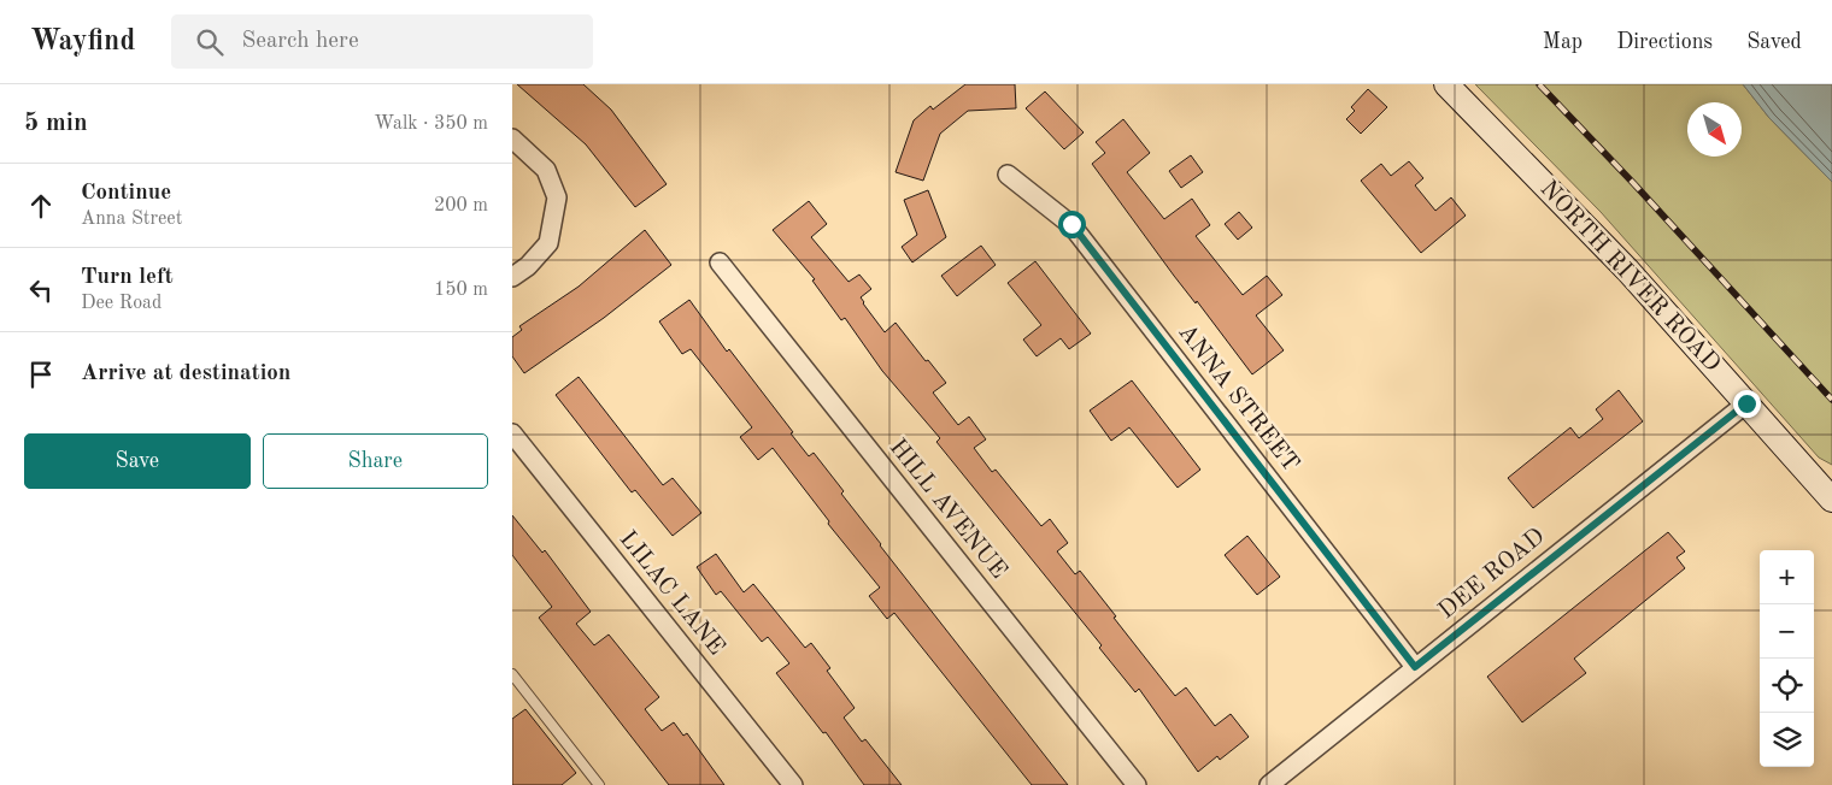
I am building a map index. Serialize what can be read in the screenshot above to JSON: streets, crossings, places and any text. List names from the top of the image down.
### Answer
{
  "streets": {
    "main road": ["NORTH RIVER ROAD"],
    "street": [
      "ANNA STREET",
      "HILL AVENUE",
      "DEE ROAD",
      "LILAC LANE"
    ]
  },
  "crossings": [
    ["NORTH RIVER ROAD", "DEE ROAD"],
    ["ANNA STREET", "DEE ROAD"]
  ],
  "north": "bottom right",
  "page": {
    "header": "Wayfind",
    "search": "Search here",
    "nav": ["Map", "Directions", "Saved"],
    "heading": ["5 min", "Walk · 350 m"],
    "list": [
      ["Continue", "Anna Street", "200 m"],
      ["Turn left", "Dee Road", "150 m"],
      "Arrive at destination"
    ],
    "buttons": ["Save", "Share"],
    "map_buttons": ["+", "−"]
  }
}
